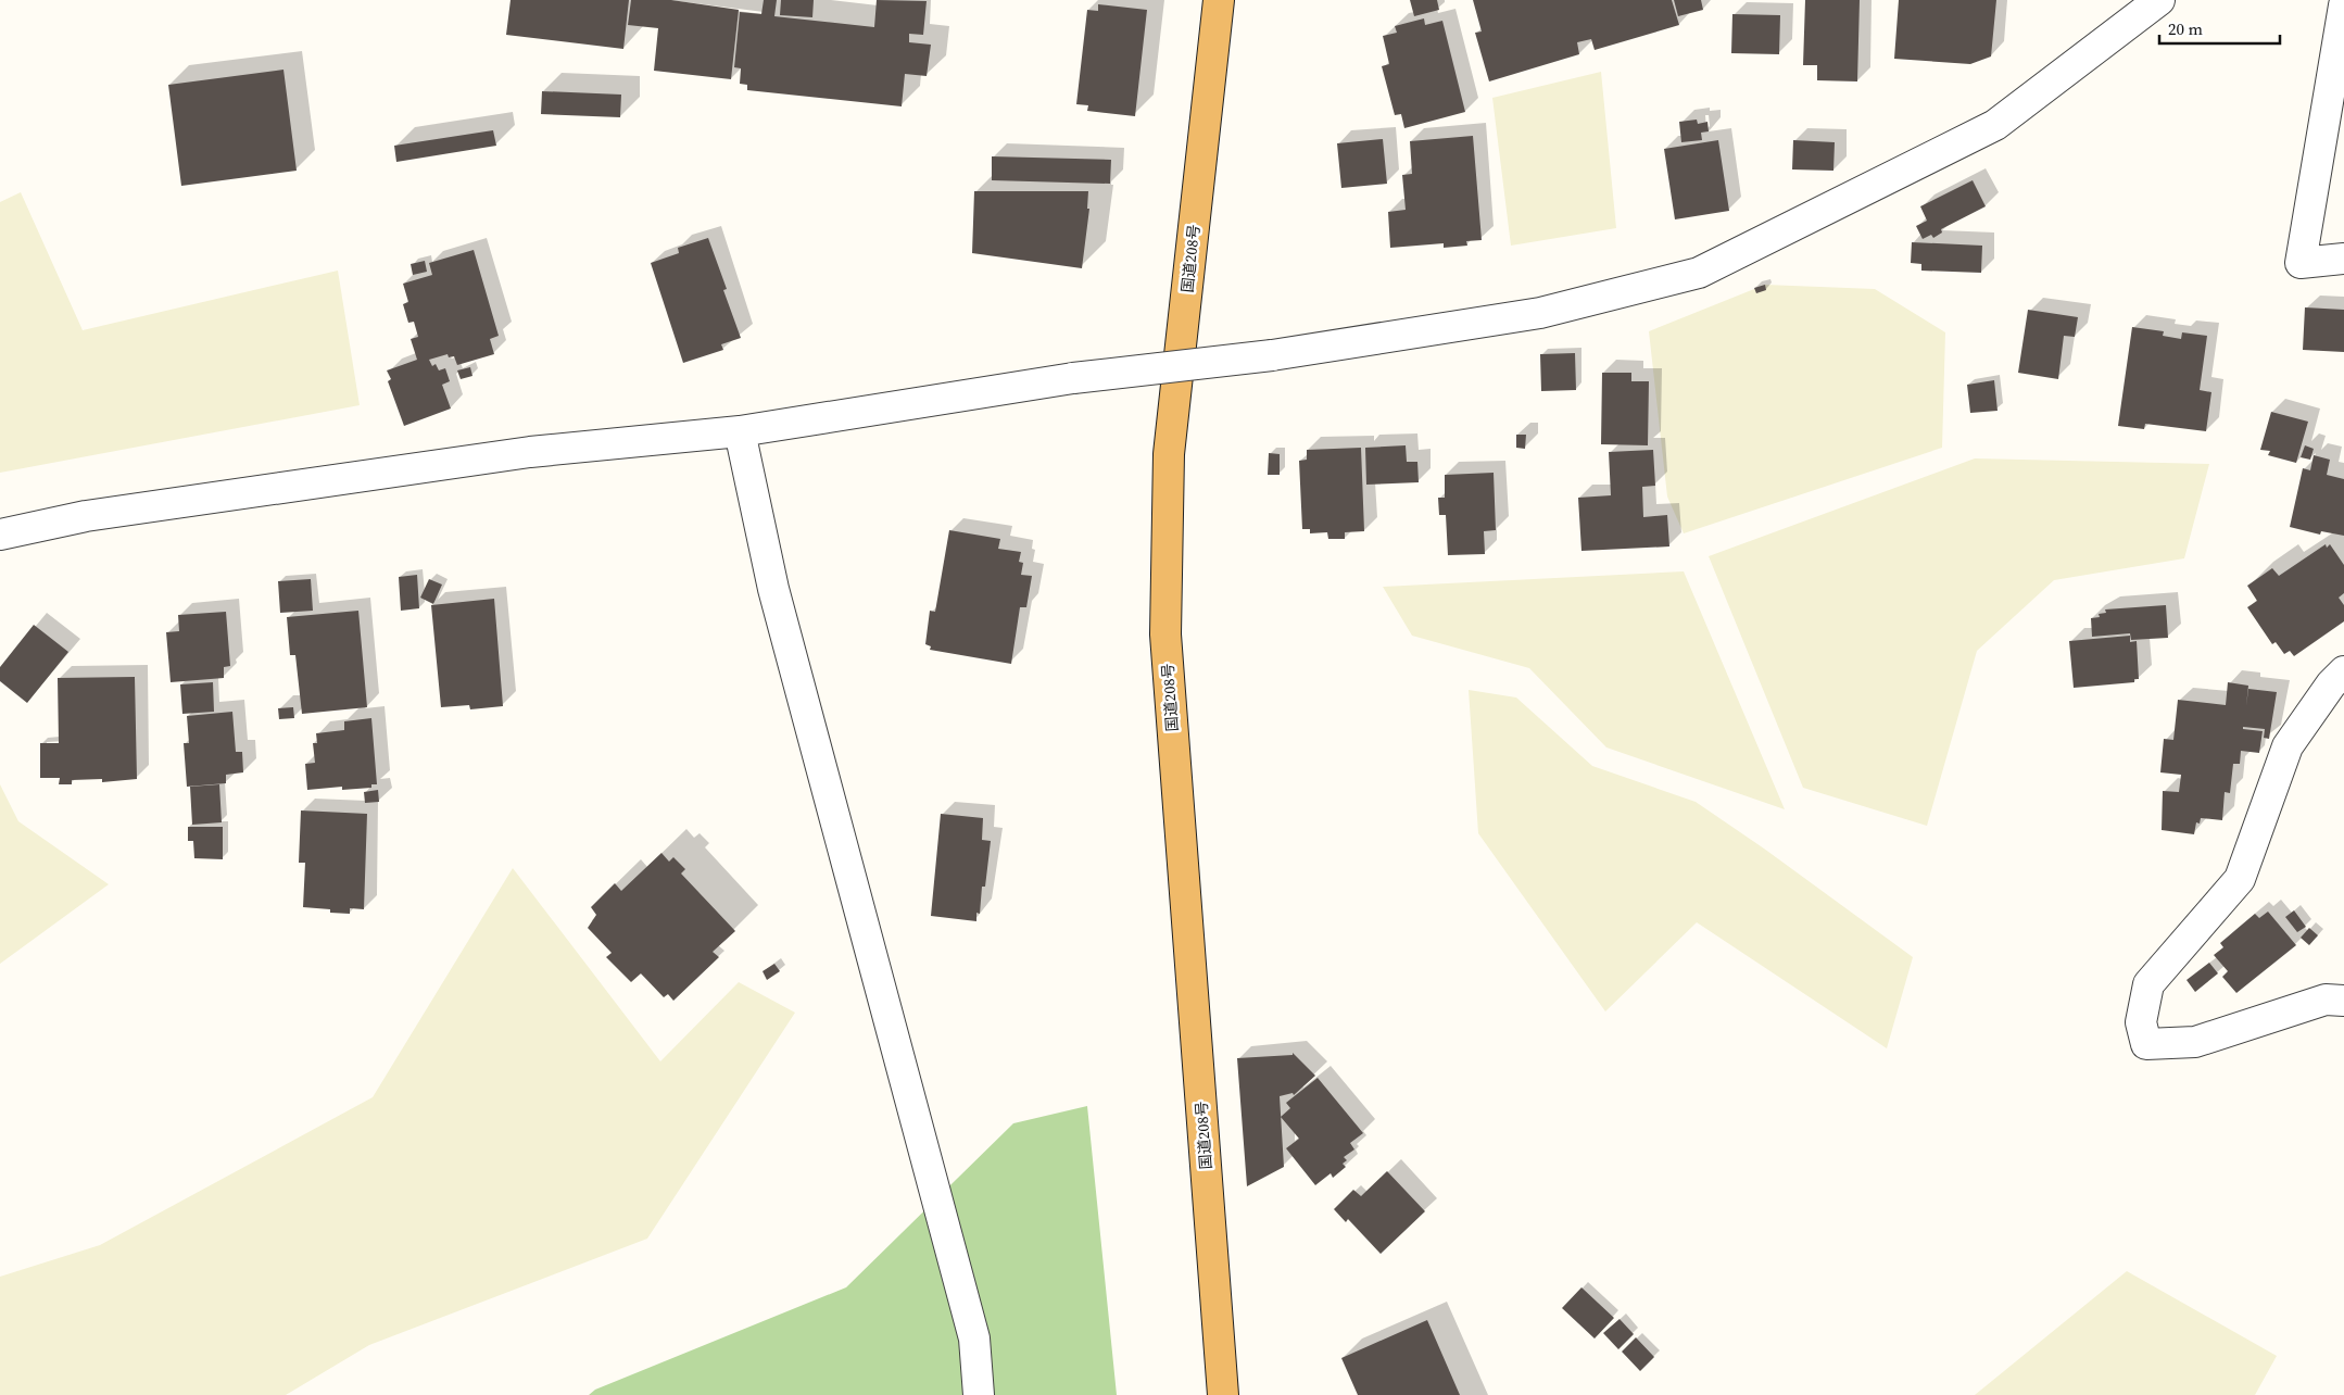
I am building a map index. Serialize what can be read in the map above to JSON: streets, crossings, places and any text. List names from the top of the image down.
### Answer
{
  "streets": {
    "highway": ["国道208号"]
  },
  "scale_bar": "20 m"
}
